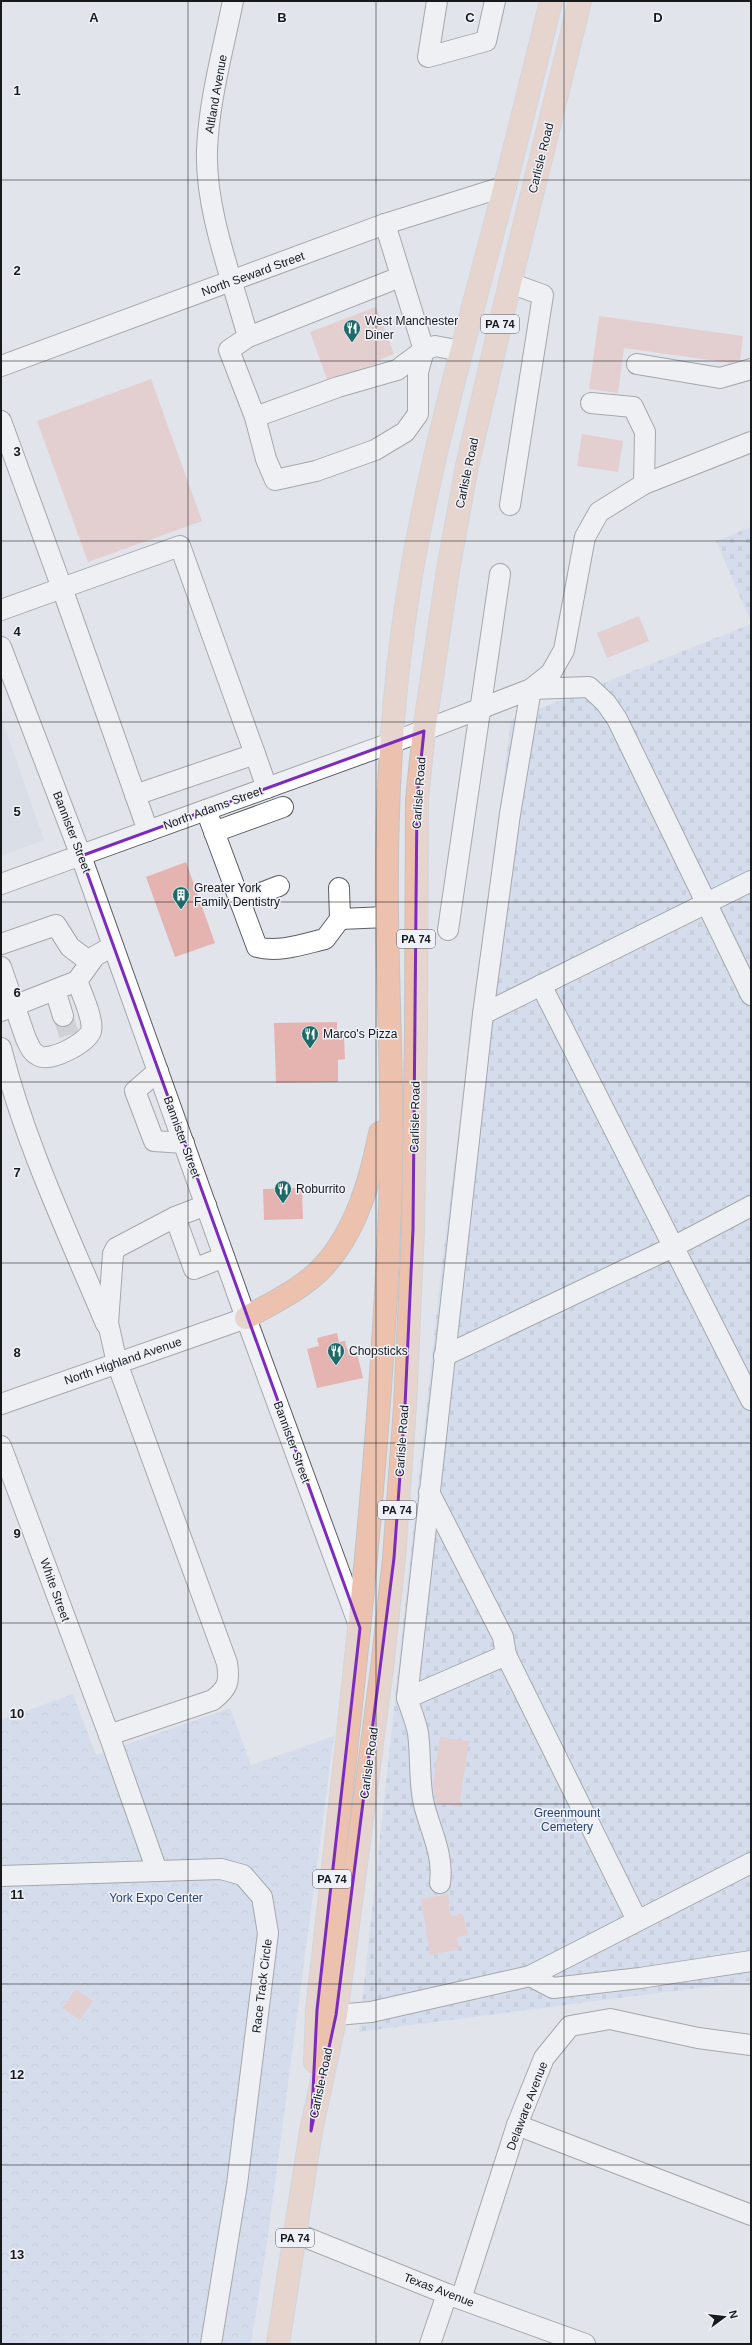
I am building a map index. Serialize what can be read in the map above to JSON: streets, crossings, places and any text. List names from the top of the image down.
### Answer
{
  "streets": {
    "main road": ["Carlisle Road", "PA 74"],
    "street": [
      "Altland Avenue",
      "North Seward Street",
      "North Adams Street",
      "Bannister Street",
      "North Highland Avenue",
      "White Street",
      "Race Track Circle",
      "Delaware Avenue",
      "Texas Avenue"
    ]
  },
  "crossings": [
    ["Altland Avenue", "North Seward Street"],
    ["Carlisle Road", "North Seward Street"],
    ["Carlisle Road", "PA 74"],
    ["Carlisle Road", "North Adams Street"],
    ["Carlisle Road", "Bannister Street"],
    ["PA 74", "Texas Avenue"],
    ["North Adams Street", "Bannister Street"],
    ["Bannister Street", "North Highland Avenue"],
    ["White Street", "Race Track Circle"],
    ["Delaware Avenue", "Texas Avenue"]
  ],
  "parks": ["Greenmount Cemetery", "York Expo Center"],
  "places": {
    "restaurant": [
      "West Manchester Diner",
      "Marco's Pizza",
      "Roburrito",
      "Chopsticks"
    ],
    "building": ["Greater York Family Dentistry"]
  },
  "north": "right",
  "grid": {
    "columns": [
      "A",
      "B",
      "C",
      "D"
    ],
    "rows": [
      "1",
      "2",
      "3",
      "4",
      "5",
      "6",
      "7",
      "8",
      "9",
      "10",
      "11",
      "12",
      "13"
    ]
  }
}
